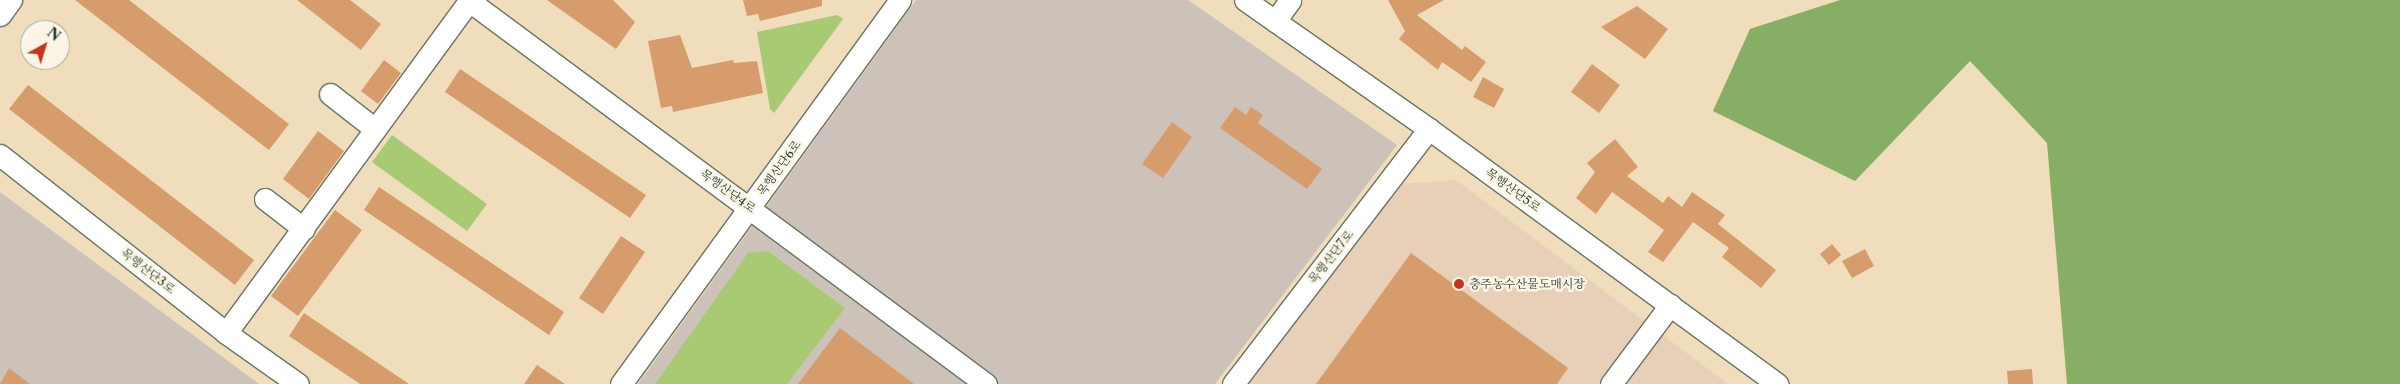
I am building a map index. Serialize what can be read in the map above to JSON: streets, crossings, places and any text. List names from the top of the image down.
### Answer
{
  "streets": {
    "street": [
      "목행산단6로",
      "목행산단5로",
      "목행산단4로",
      "목행산단7로",
      "목행산단3로"
    ]
  },
  "crossings": [
    ["목행산단6로", "목행산단4로"],
    ["목행산단5로", "목행산단7로"]
  ],
  "places": ["충주농수산물도매시장"],
  "north": "top right"
}
